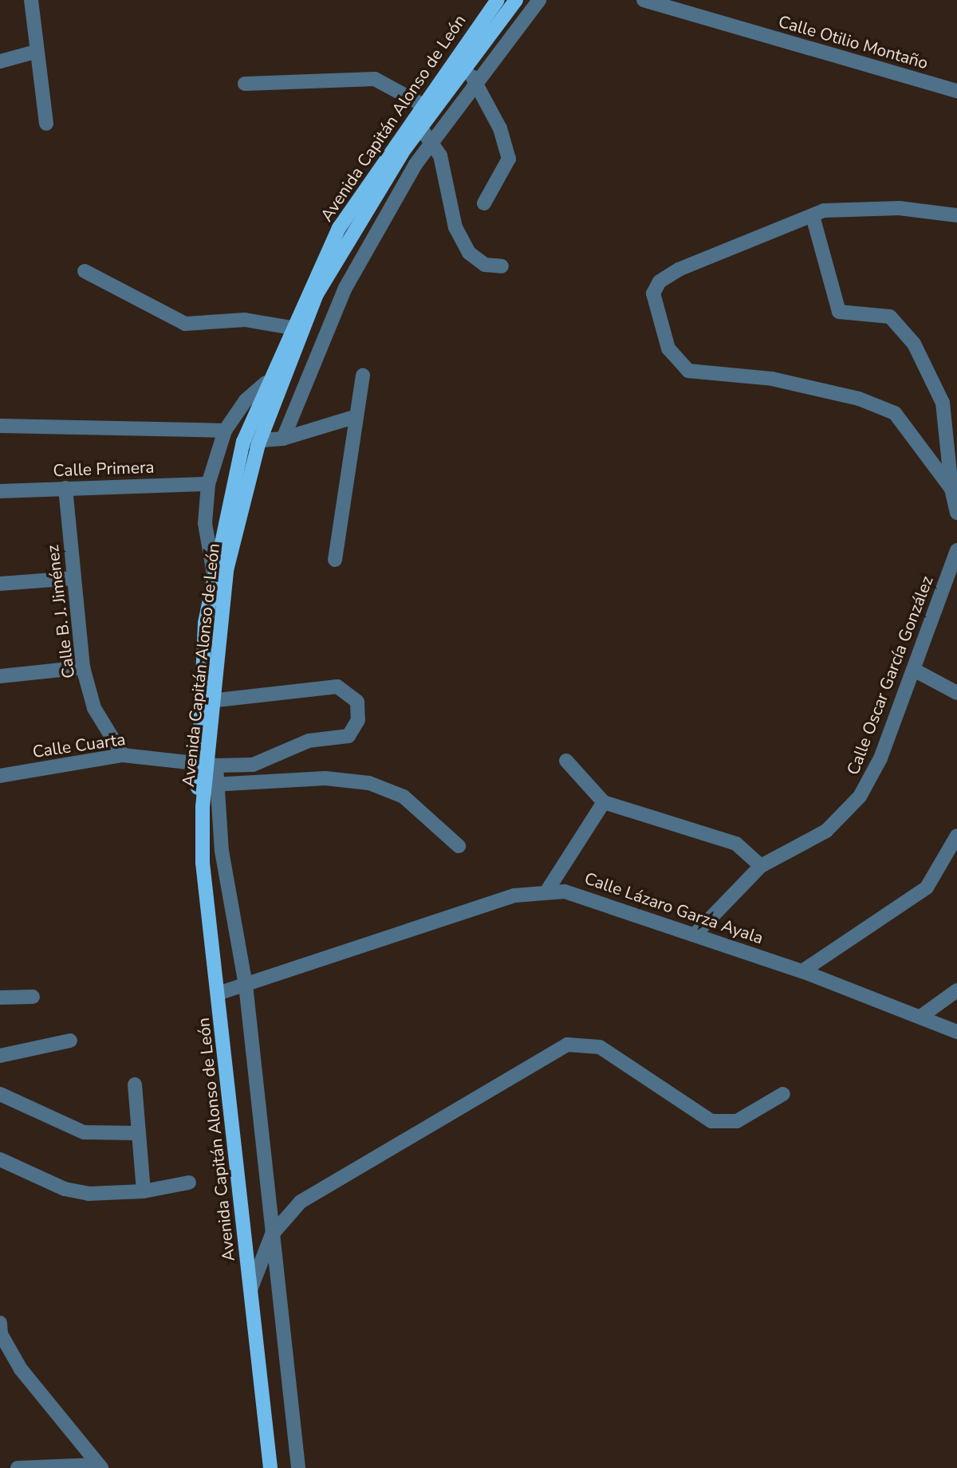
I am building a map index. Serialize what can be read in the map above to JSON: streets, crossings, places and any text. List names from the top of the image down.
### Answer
{
  "streets": {
    "main road": ["Avenida Capitán Alonso de León"],
    "street": [
      "Calle Otilio Montaño",
      "Calle Primera",
      "Calle B. J. Jiménez",
      "Calle Oscar García González",
      "Calle Cuarta",
      "Calle Lázaro Garza Ayala"
    ]
  },
  "crossings": [
    ["Avenida Capitán Alonso de León", "Calle Cuarta"],
    ["Avenida Capitán Alonso de León", "Calle Lázaro Garza Ayala"],
    ["Calle Primera", "Calle B. J. Jiménez"],
    ["Calle B. J. Jiménez", "Calle Cuarta"],
    ["Calle Oscar García González", "Calle Lázaro Garza Ayala"]
  ]
}
